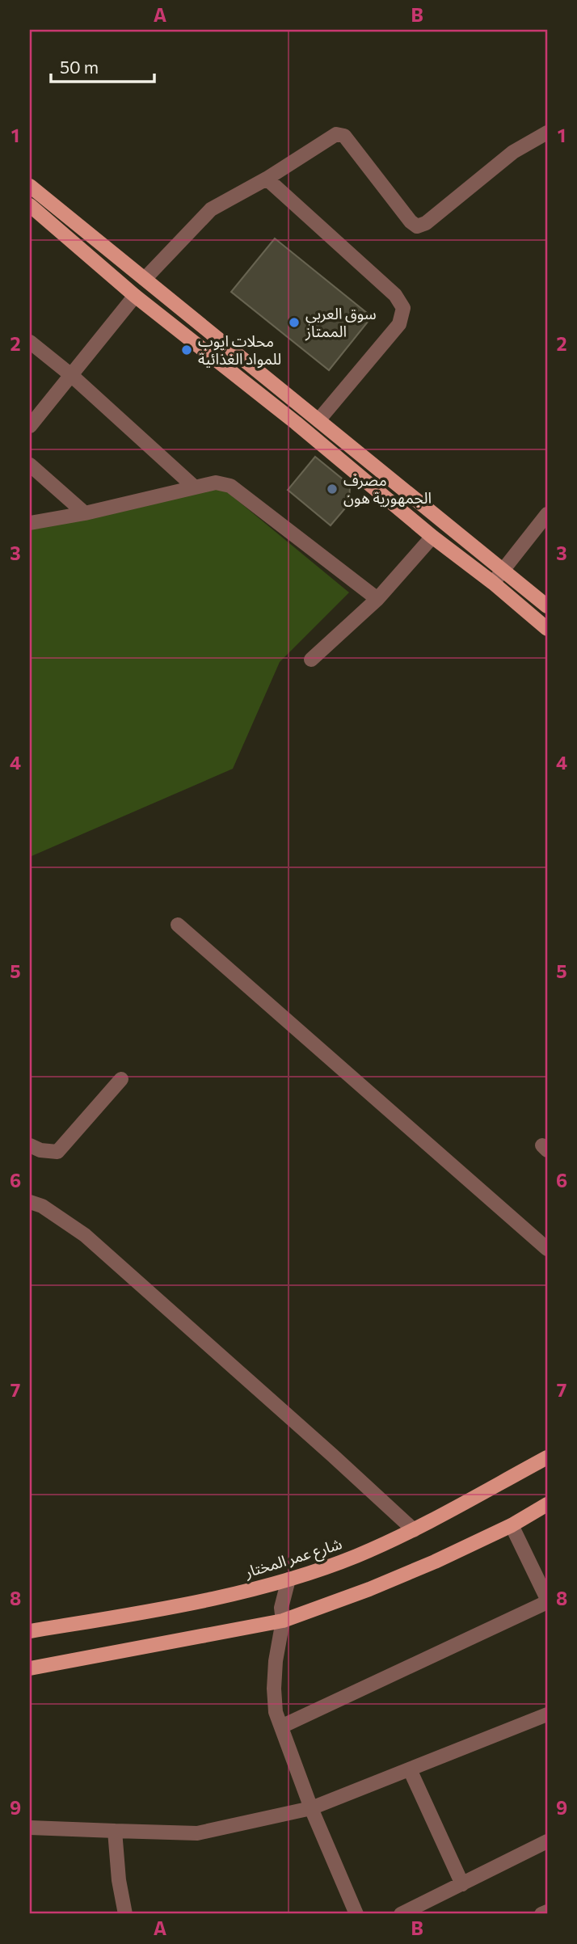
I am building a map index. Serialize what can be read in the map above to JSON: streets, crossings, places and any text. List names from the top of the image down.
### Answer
{
  "streets": {
    "main road": ["شارع عمر المختار"]
  },
  "places": ["سوق العربي الممتاز", "محلات ايوب للمواد الغذائية", "مصرف الجمهورية هون"],
  "scale_bar": "50 m",
  "grid": {
    "columns": ["A", "B"],
    "rows": [
      "1",
      "2",
      "3",
      "4",
      "5",
      "6",
      "7",
      "8",
      "9"
    ]
  }
}
